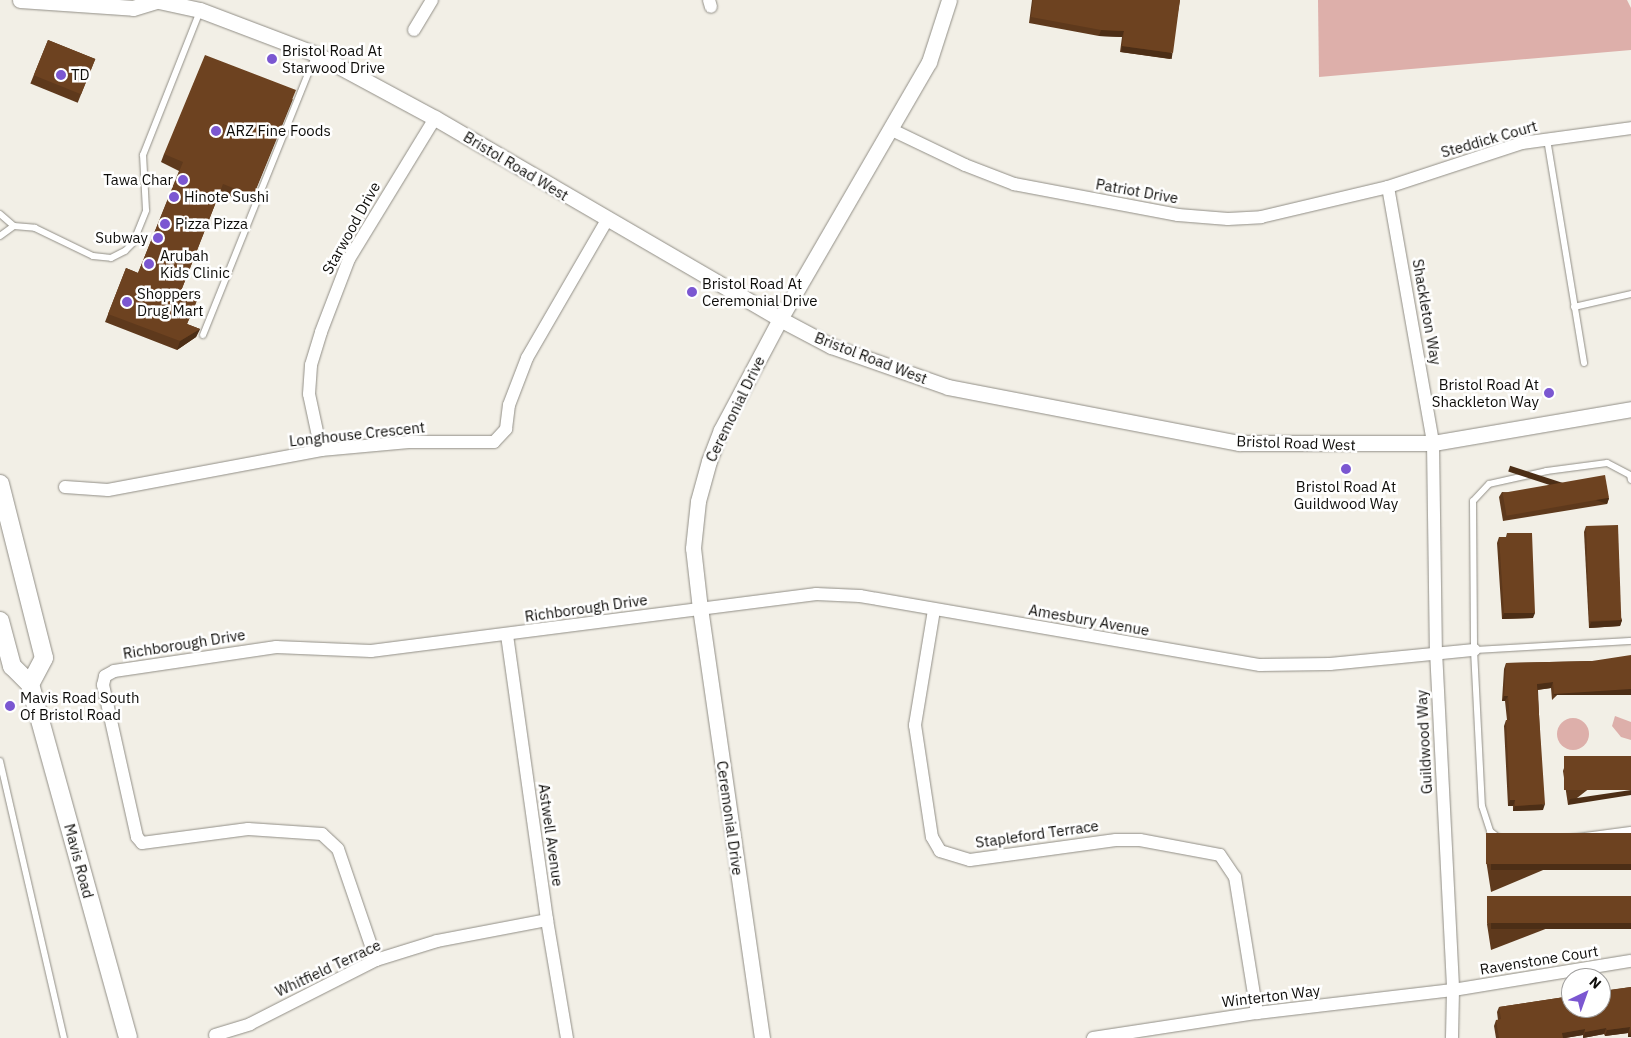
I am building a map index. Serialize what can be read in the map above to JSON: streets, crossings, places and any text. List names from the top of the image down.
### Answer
{
  "streets": {
    "main road": ["Mavis Road"],
    "street": [
      "Steddick Court",
      "Bristol Road West",
      "Patriot Drive",
      "Starwood Drive",
      "Shackleton Way",
      "Ceremonial Drive",
      "Longhouse Crescent",
      "Richborough Drive",
      "Amesbury Avenue",
      "Guildwood Way",
      "Stapleford Terrace",
      "Astwell Avenue",
      "Ravenstone Court",
      "Whitfield Terrace",
      "Winterton Way"
    ]
  },
  "crossings": [
    ["Steddick Court", "Patriot Drive"],
    ["Steddick Court", "Shackleton Way"],
    ["Bristol Road West", "Starwood Drive"],
    ["Bristol Road West", "Shackleton Way"],
    ["Bristol Road West", "Ceremonial Drive"],
    ["Bristol Road West", "Longhouse Crescent"],
    ["Bristol Road West", "Guildwood Way"],
    ["Patriot Drive", "Shackleton Way"],
    ["Patriot Drive", "Ceremonial Drive"],
    ["Starwood Drive", "Longhouse Crescent"],
    ["Shackleton Way", "Guildwood Way"],
    ["Ceremonial Drive", "Richborough Drive"],
    ["Ceremonial Drive", "Amesbury Avenue"],
    ["Richborough Drive", "Amesbury Avenue"],
    ["Richborough Drive", "Astwell Avenue"],
    ["Richborough Drive", "Whitfield Terrace"],
    ["Amesbury Avenue", "Guildwood Way"],
    ["Amesbury Avenue", "Stapleford Terrace"],
    ["Guildwood Way", "Ravenstone Court"],
    ["Guildwood Way", "Winterton Way"],
    ["Stapleford Terrace", "Winterton Way"],
    ["Astwell Avenue", "Whitfield Terrace"],
    ["Ravenstone Court", "Winterton Way"]
  ],
  "places": [
    "Bristol Road At Starwood Drive",
    "TD",
    "ARZ Fine Foods",
    "Tawa Char",
    "Hinote Sushi",
    "Pizza Pizza",
    "Subway",
    "Arubah Kids Clinic",
    "Bristol Road At Ceremonial Drive",
    "Shoppers Drug Mart",
    "Bristol Road At Shackleton Way",
    "Bristol Road At Guildwood Way",
    "Mavis Road South Of Bristol Road"
  ],
  "north": "top right"
}
